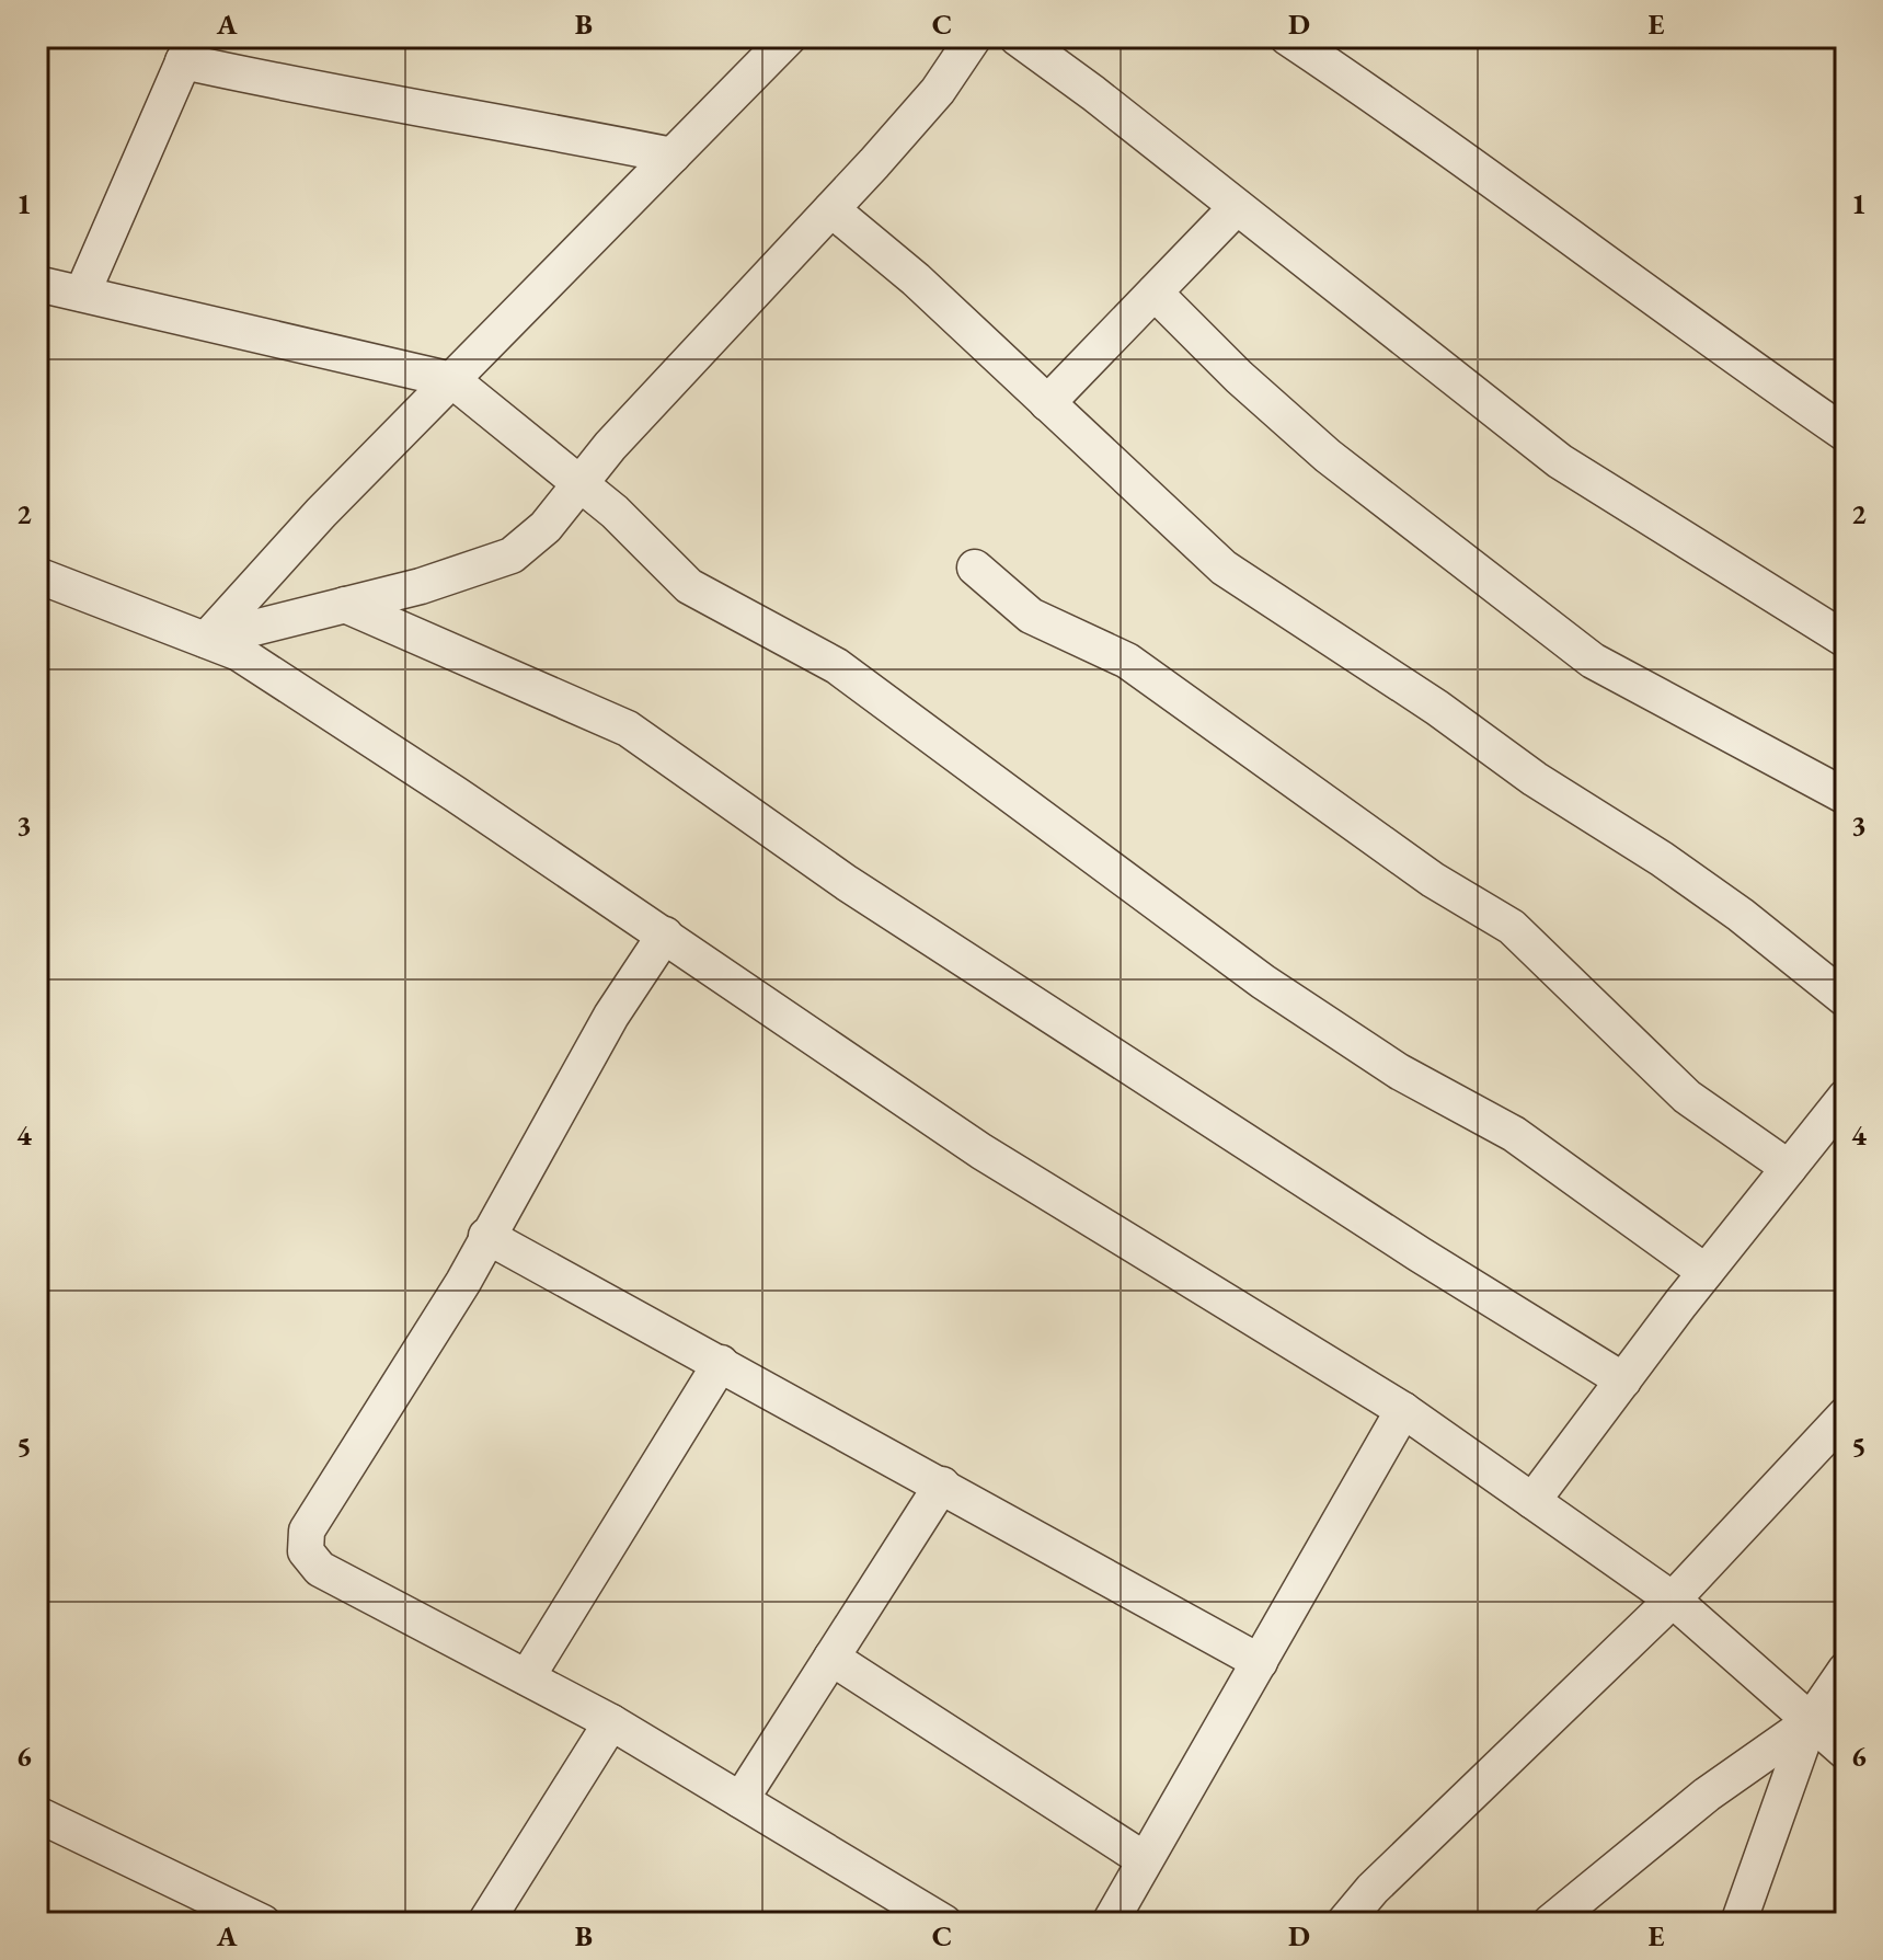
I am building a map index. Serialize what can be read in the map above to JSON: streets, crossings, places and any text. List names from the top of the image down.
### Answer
{
  "grid": {
    "columns": [
      "A",
      "B",
      "C",
      "D",
      "E"
    ],
    "rows": [
      "1",
      "2",
      "3",
      "4",
      "5",
      "6"
    ]
  }
}
